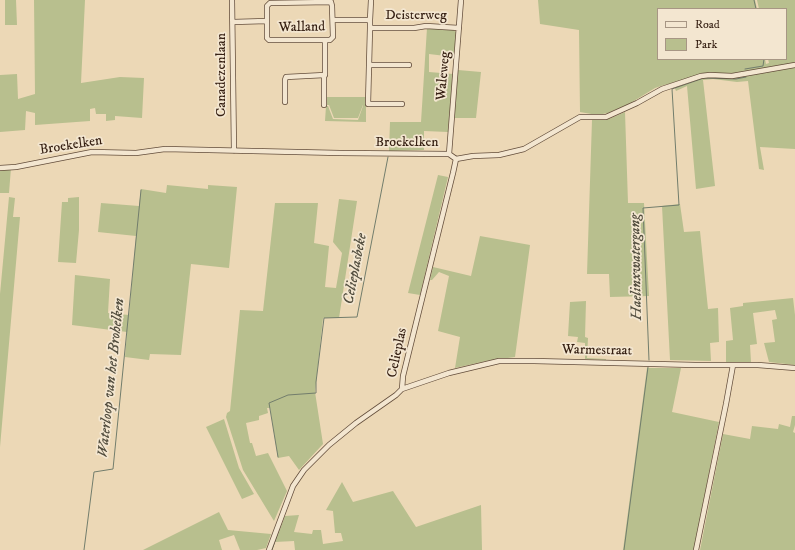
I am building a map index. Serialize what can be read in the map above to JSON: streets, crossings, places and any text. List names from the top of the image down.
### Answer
{
  "streets": {
    "street": [
      "Deisterweg",
      "Walland",
      "Canadezenlaan",
      "Waleweg",
      "Broekelken",
      "Warmestraat",
      "Celieplas"
    ]
  },
  "crossings": [
    ["Deisterweg", "Walland"],
    ["Deisterweg", "Waleweg"],
    ["Walland", "Canadezenlaan"],
    ["Canadezenlaan", "Broekelken"],
    ["Waleweg", "Broekelken"],
    ["Broekelken", "Celieplas"],
    ["Warmestraat", "Celieplas"]
  ],
  "water": ["Haelinxwatergang", "Celieplasbeke", "Waterloop van het Brohelken"],
  "legend": ["Road", "Park"]
}
